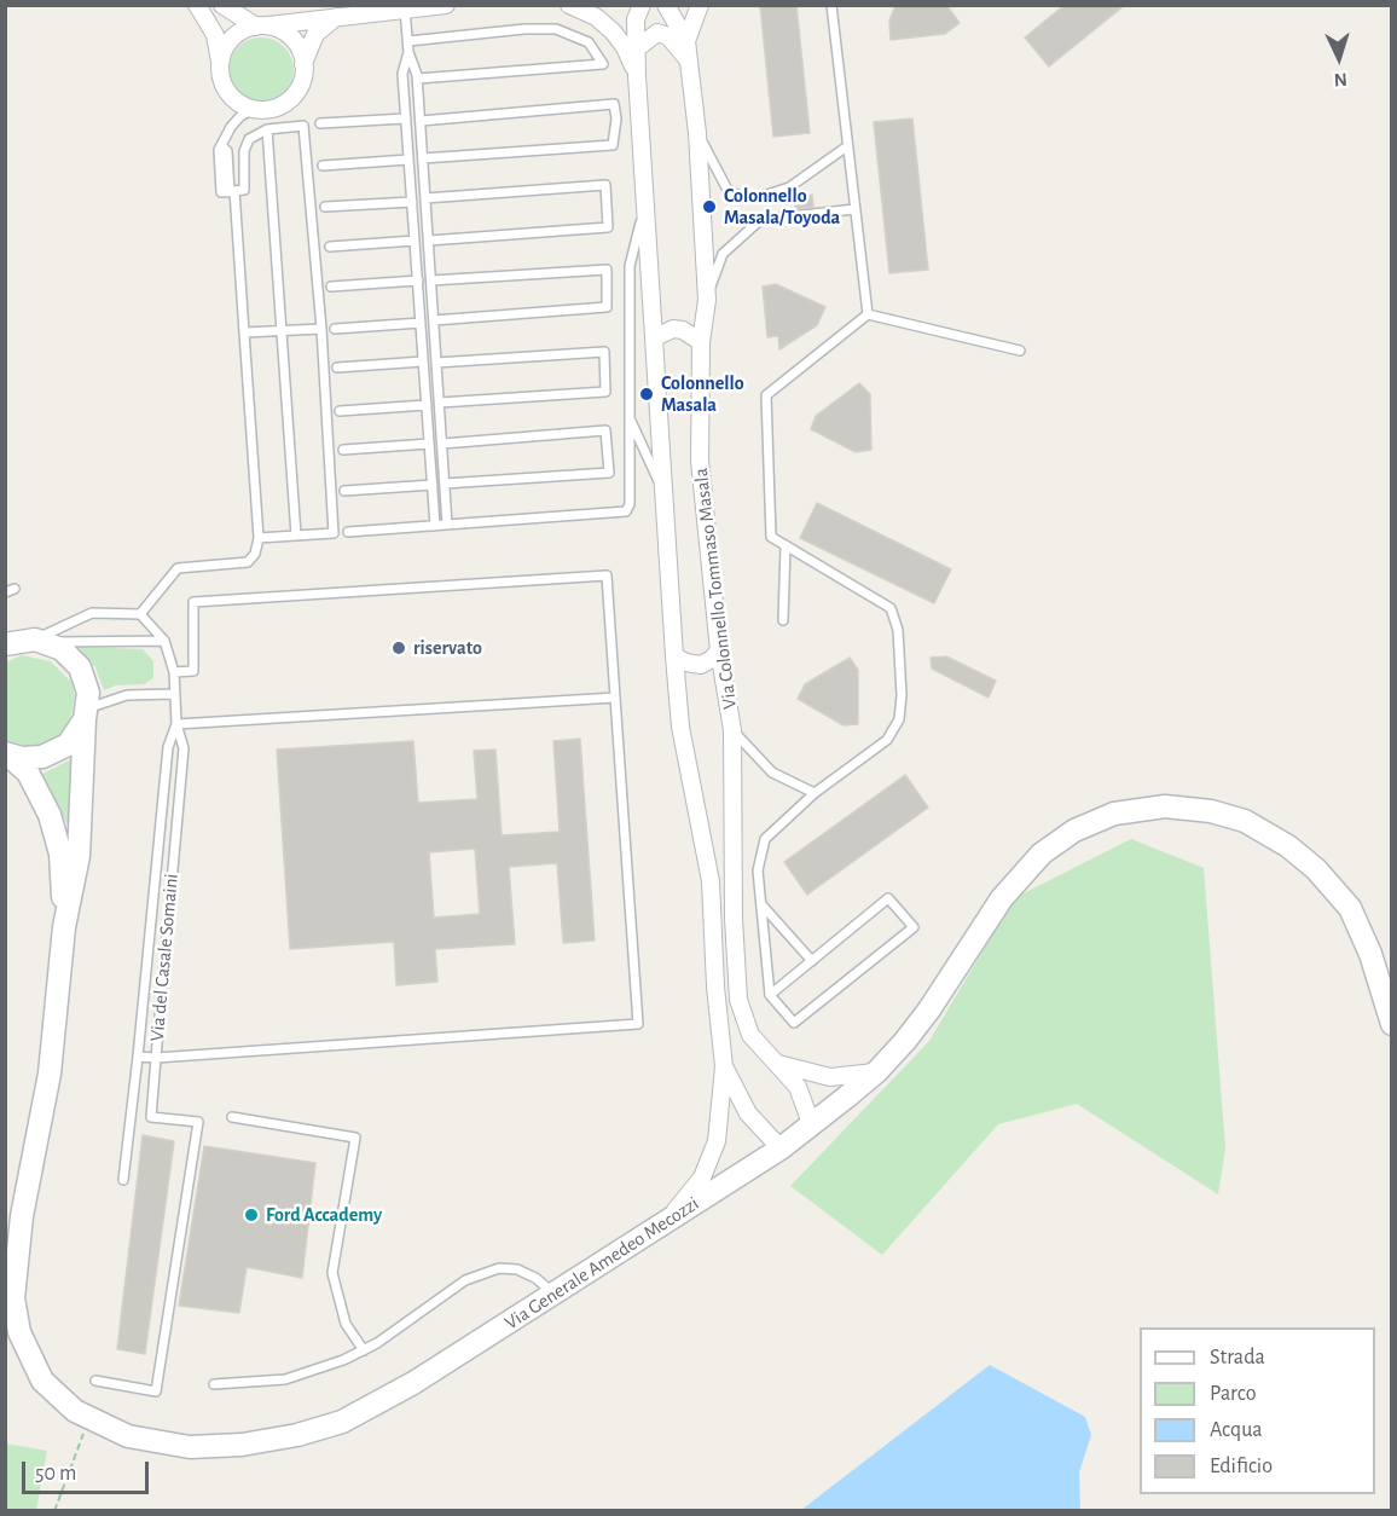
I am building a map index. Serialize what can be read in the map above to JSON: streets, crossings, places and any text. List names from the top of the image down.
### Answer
{
  "streets": {
    "street": ["Via Colonnello Tommaso Masala", "Via Generale Amedeo Mecozzi"],
    "lane": ["Via del Casale Somaini"]
  },
  "crossings": [
    ["Via Colonnello Tommaso Masala", "Via Generale Amedeo Mecozzi"]
  ],
  "places": [
    "Colonnello Masala/Toyoda",
    "Colonnello Masala",
    "riservato",
    "Ford Accademy"
  ],
  "legend": [
    "Strada",
    "Parco",
    "Acqua",
    "Edificio"
  ],
  "scale_bar": "50 m",
  "north": "bottom"
}
